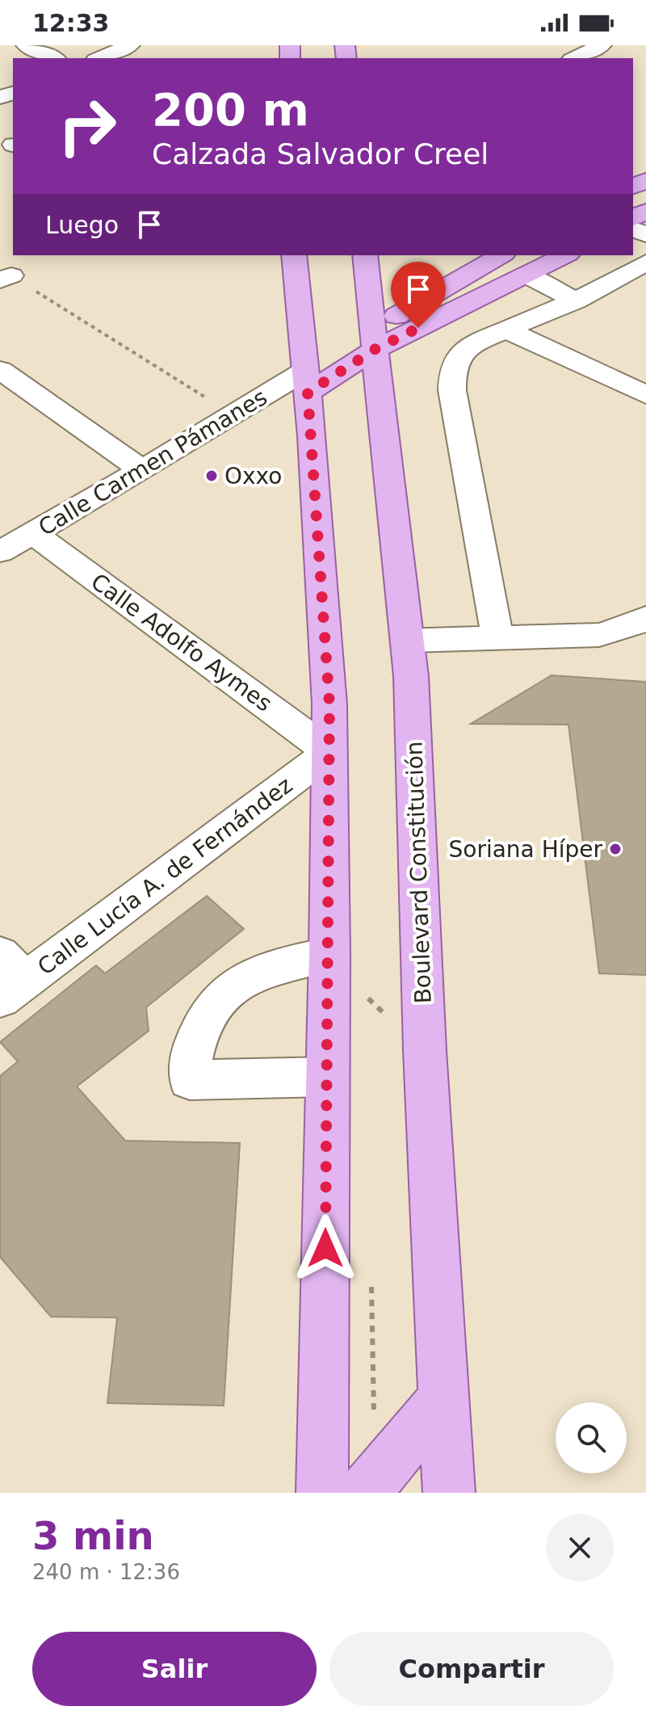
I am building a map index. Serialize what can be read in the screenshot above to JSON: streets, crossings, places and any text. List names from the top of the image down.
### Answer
{
  "streets": {
    "main road": ["Boulevard Constitución"],
    "street": ["Calle Carmen Pámanes", "Calle Adolfo Aymes", "Calle Lucía A. de Fernández"]
  },
  "crossings": [
    ["Calle Carmen Pámanes", "Calle Adolfo Aymes"],
    ["Calle Adolfo Aymes", "Calle Lucía A. de Fernández"]
  ],
  "places": ["Oxxo", "Soriana Híper"],
  "page": {
    "status": "12:33",
    "turn": ["200 m", "Calzada Salvador Creel"],
    "then": "Luego",
    "heading": ["3 min", "240 m · 12:36"],
    "buttons": ["Salir", "Compartir"]
  }
}
